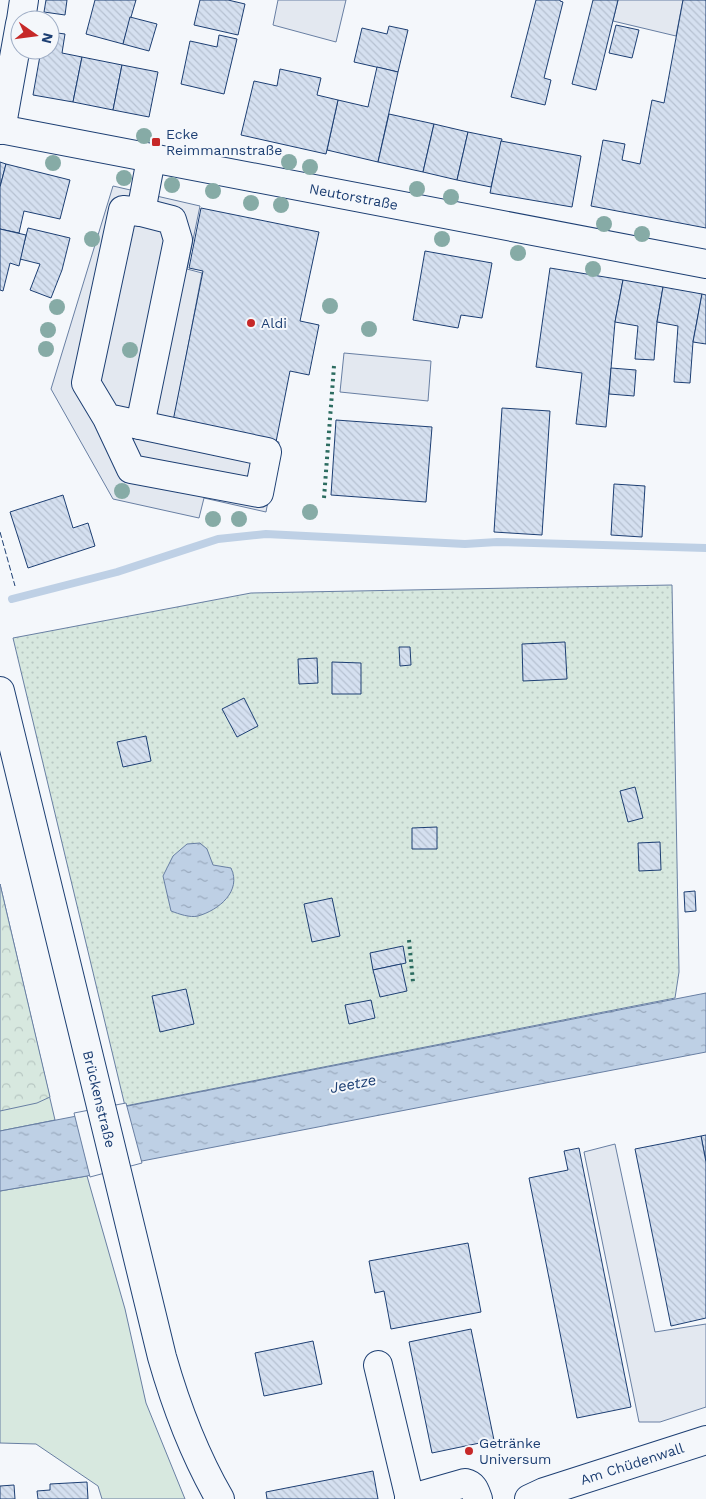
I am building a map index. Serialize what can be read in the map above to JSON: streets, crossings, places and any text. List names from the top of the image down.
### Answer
{
  "streets": {
    "street": ["Neutorstraße", "Brückenstraße", "Am Chüdenwall"]
  },
  "water": ["Jeetze"],
  "places": {
    "transit": ["Ecke Reimmannstraße"],
    "other": ["Aldi", "Getränke Universum"]
  },
  "north": "right"
}
